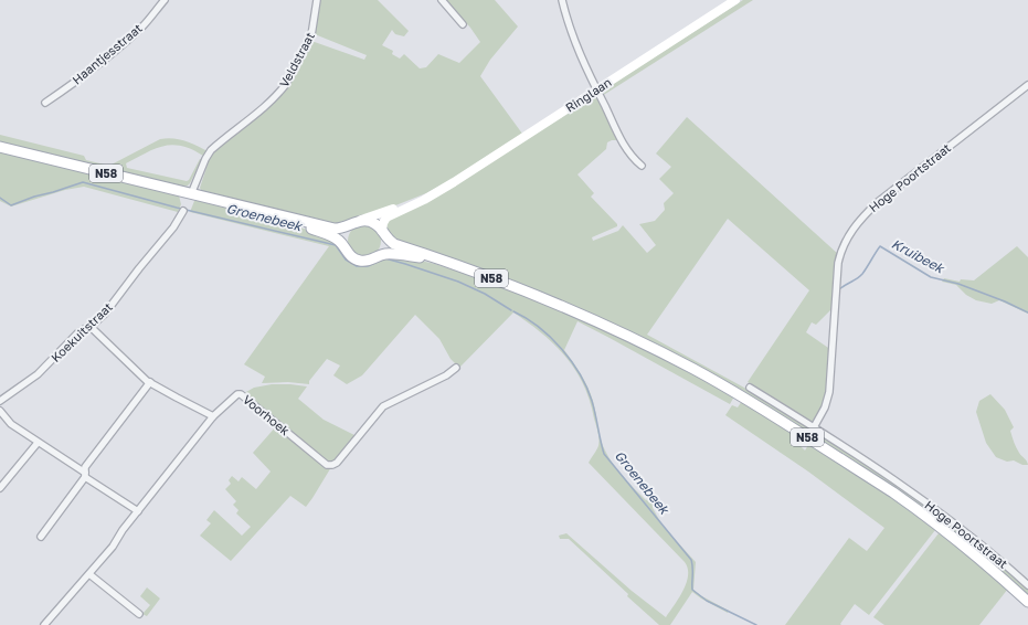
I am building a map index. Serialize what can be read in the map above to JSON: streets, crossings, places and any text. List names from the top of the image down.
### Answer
{
  "streets": {
    "main road": ["Ringlaan", "N58"],
    "street": [
      "Haantjesstraat",
      "Veldstraat",
      "Hoge Poortstraat",
      "Koekuitstraat",
      "Voorhoek"
    ]
  },
  "crossings": [
    ["Veldstraat", "N58"],
    ["Ringlaan", "N58"]
  ],
  "water": ["Groenebeek", "Kruibeek"]
}
